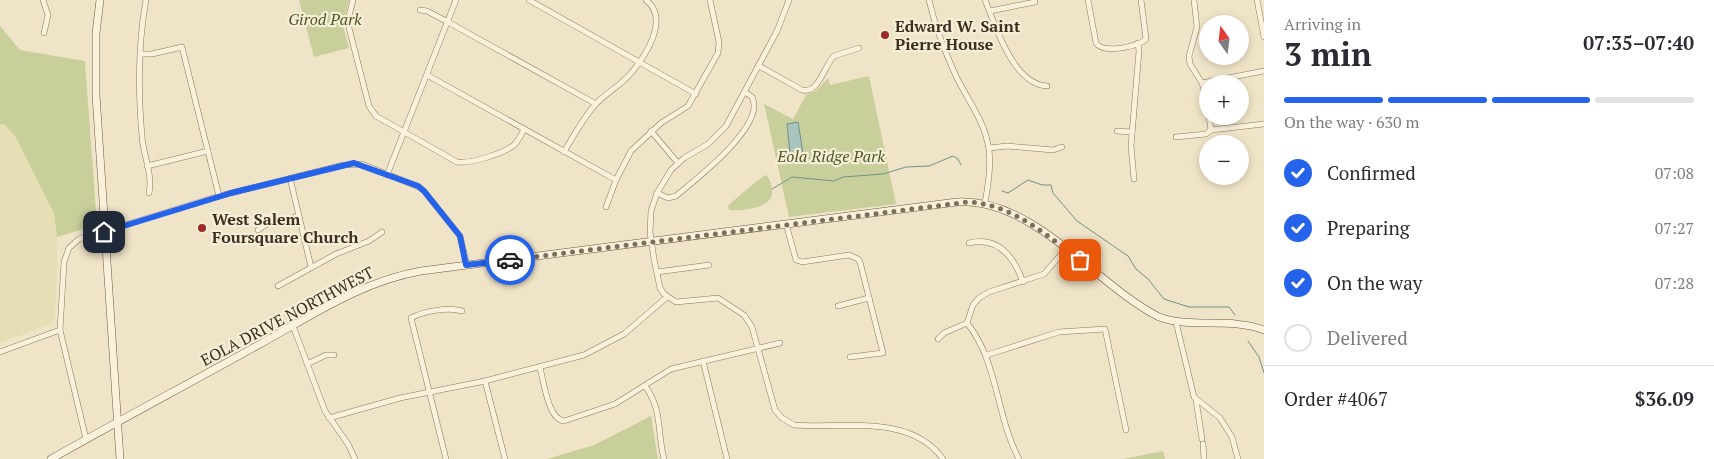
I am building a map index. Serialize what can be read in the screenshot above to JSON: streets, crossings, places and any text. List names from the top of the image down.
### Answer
{
  "streets": {
    "main road": ["EOLA DRIVE NORTHWEST"]
  },
  "parks": ["Girod Park", "Eola Ridge Park"],
  "places": ["Edward W. Saint Pierre House", "West Salem Foursquare Church"],
  "north": "top",
  "page": {
    "heading": ["3 min", "Arriving in", "07:35–07:40"],
    "panel": ["Order #4067", "$36.09"],
    "map_buttons": ["+", "−"],
    "bar": "On the way · 630 m",
    "list": [
      ["Confirmed", "07:08"],
      ["Preparing", "07:27"],
      ["On the way", "07:28"],
      "Delivered"
    ]
  }
}
